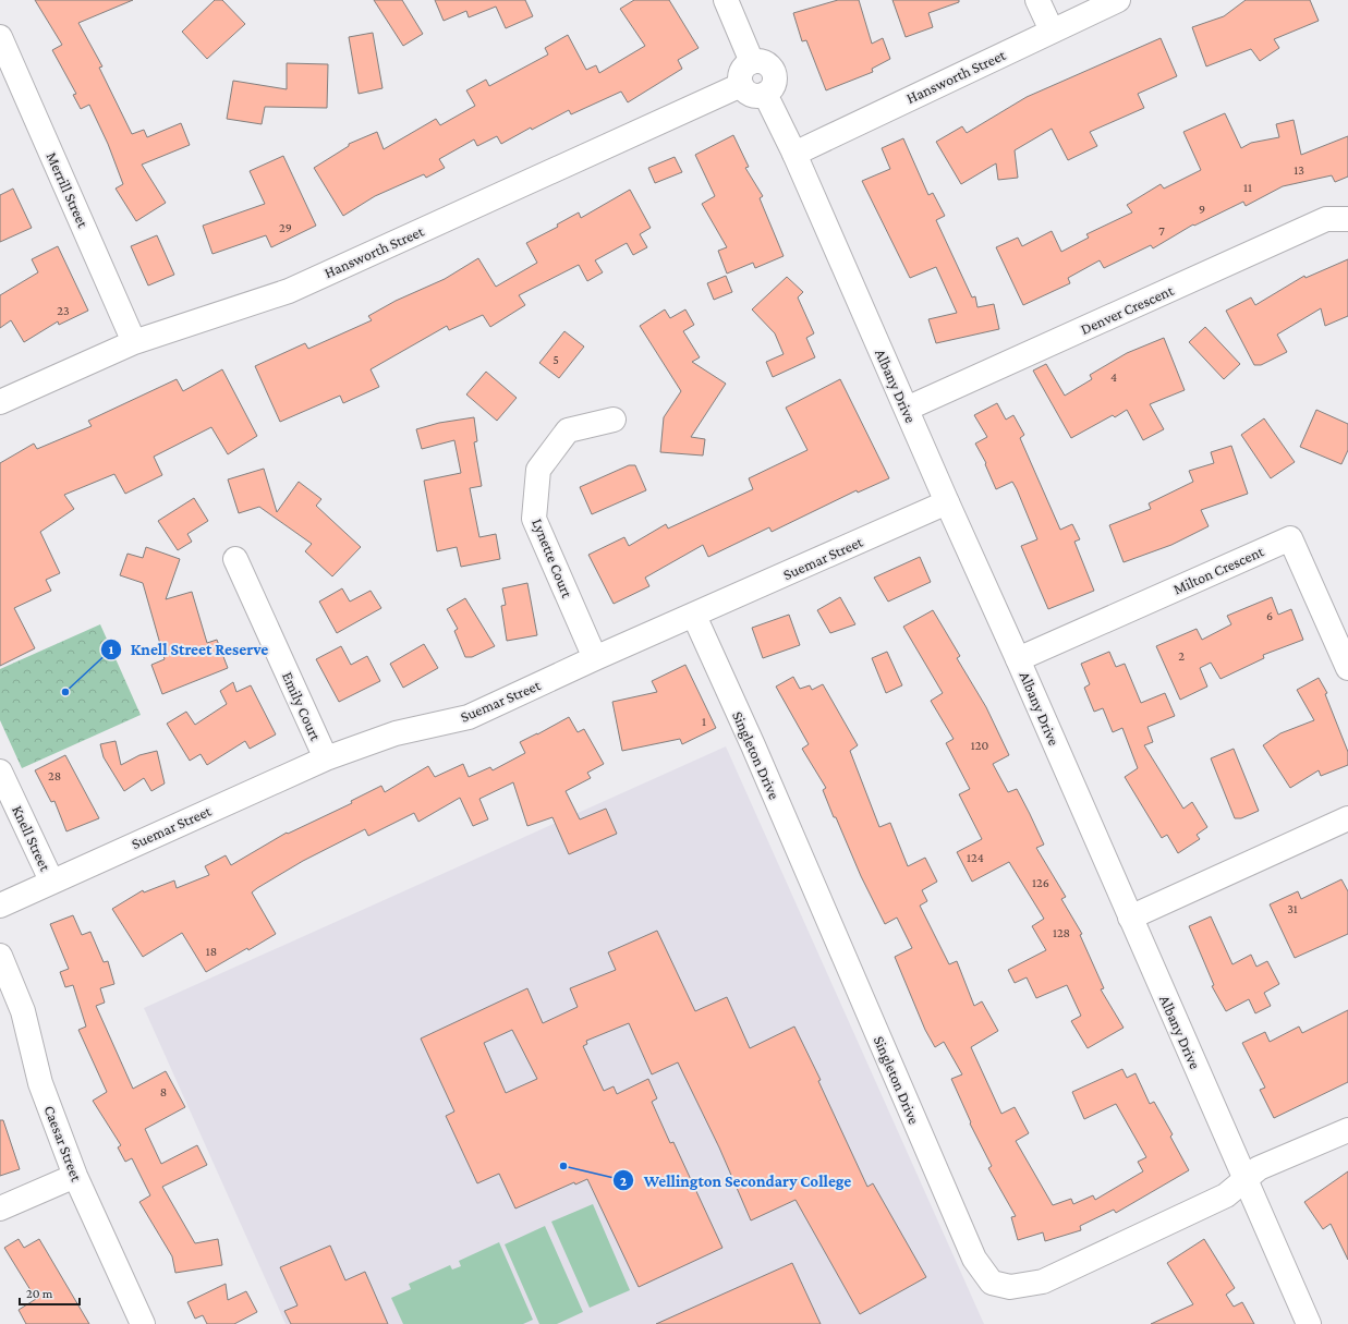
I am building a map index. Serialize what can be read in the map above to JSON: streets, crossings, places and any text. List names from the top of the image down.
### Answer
{
  "streets": {
    "street": [
      "Hansworth Street",
      "Merrill Street",
      "Denver Crescent",
      "Albany Drive",
      "Lynette Court",
      "Suemar Street",
      "Milton Crescent",
      "Emily Court",
      "Singleton Drive",
      "Knell Street",
      "Caesar Street"
    ]
  },
  "crossings": [
    ["Hansworth Street", "Merrill Street"],
    ["Hansworth Street", "Albany Drive"],
    ["Denver Crescent", "Albany Drive"],
    ["Albany Drive", "Suemar Street"],
    ["Albany Drive", "Milton Crescent"],
    ["Albany Drive", "Singleton Drive"],
    ["Lynette Court", "Suemar Street"],
    ["Suemar Street", "Emily Court"],
    ["Suemar Street", "Singleton Drive"],
    ["Suemar Street", "Knell Street"]
  ],
  "places": ["Knell Street Reserve", "Wellington Secondary College"],
  "house_numbers": [
    "13",
    "11",
    "9",
    "29",
    "7",
    "23",
    "5",
    "4",
    "6",
    "2",
    "1",
    "120",
    "28",
    "124",
    "126",
    "31",
    "128",
    "18",
    "8"
  ],
  "scale_bar": "20 m"
}
